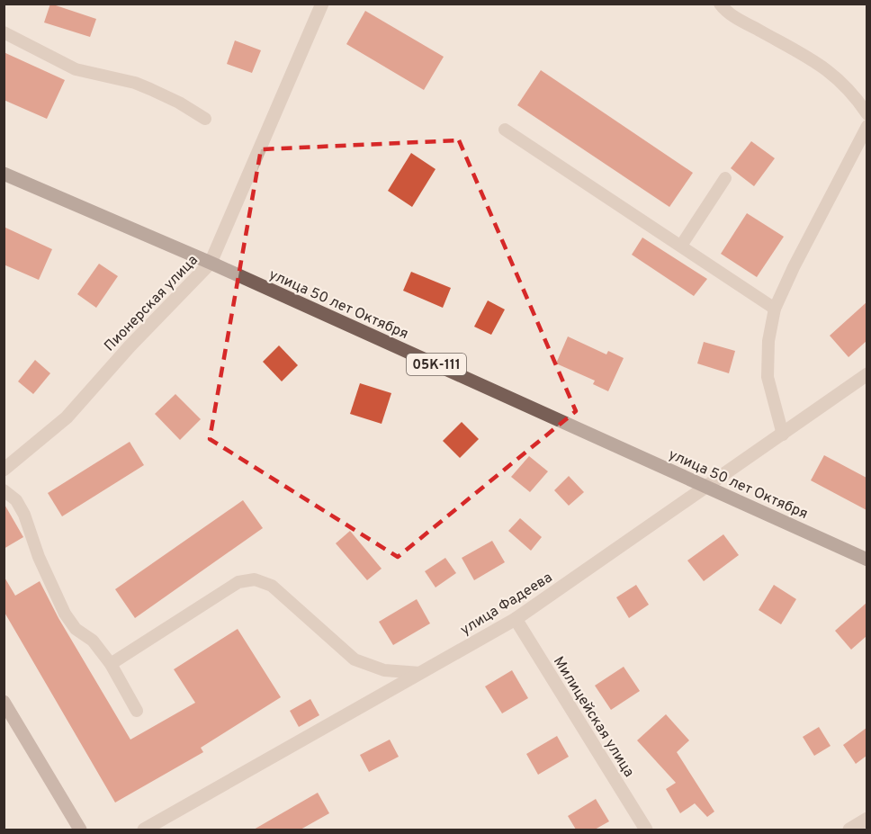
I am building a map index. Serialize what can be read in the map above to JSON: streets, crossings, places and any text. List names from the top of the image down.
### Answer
{
  "streets": {
    "main road": ["улица 50 лет Октября", "05К-111"],
    "street": ["Пионерская улица", "улица Фадеева", "Милицейская улица"]
  },
  "crossings": [
    ["Пионерская улица", "улица 50 лет Октября"],
    ["улица 50 лет Октября", "улица Фадеева"],
    ["улица Фадеева", "Милицейская улица"]
  ]
}
